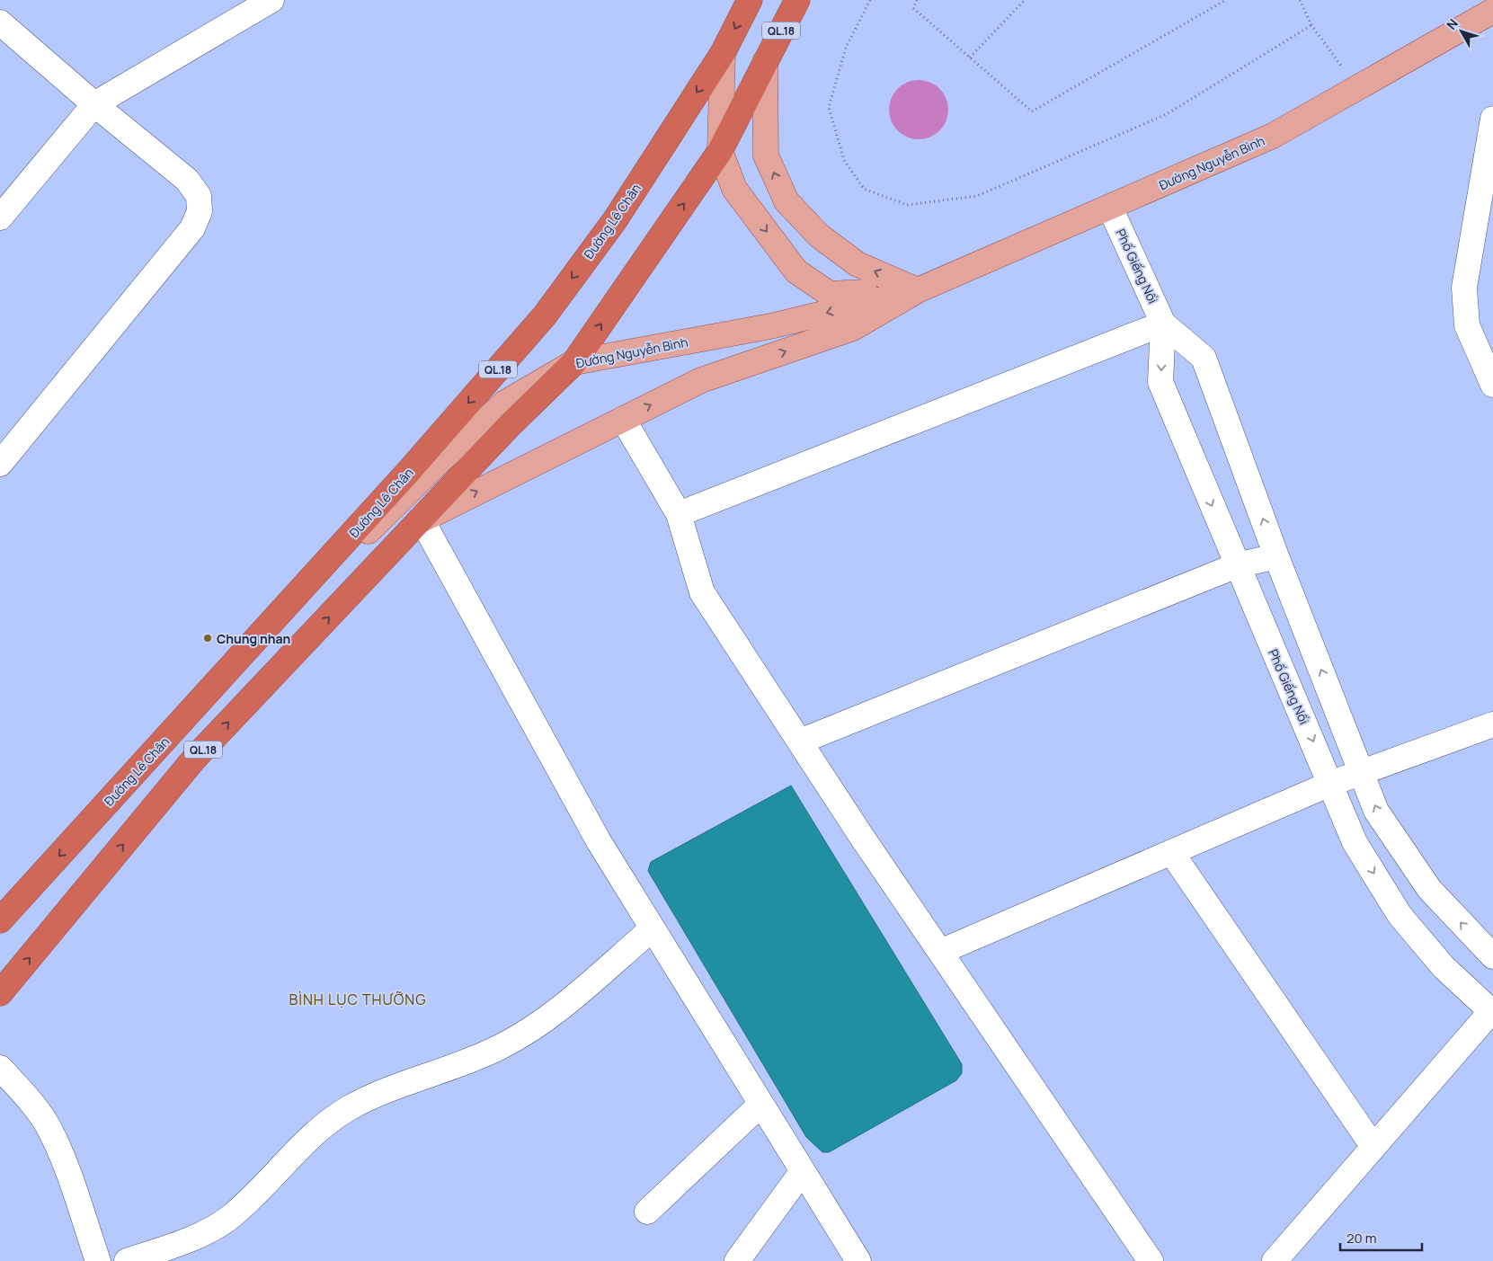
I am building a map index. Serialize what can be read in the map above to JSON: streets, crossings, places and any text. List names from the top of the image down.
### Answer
{
  "streets": {
    "highway": ["QL.18", "Đường Lê Chân"],
    "main road": ["Đường Nguyễn Bình"],
    "street": ["Phố Giếng Nối"]
  },
  "crossings": [
    ["QL.18", "Đường Nguyễn Bình"],
    ["QL.18", "Đường Lê Chân"],
    ["Đường Nguyễn Bình", "Đường Lê Chân"],
    ["Đường Nguyễn Bình", "Phố Giếng Nối"]
  ],
  "districts": ["BÌNH LỤC THƯỠNG"],
  "places": ["Chung nhan"],
  "scale_bar": "20 m",
  "north": "top left"
}
